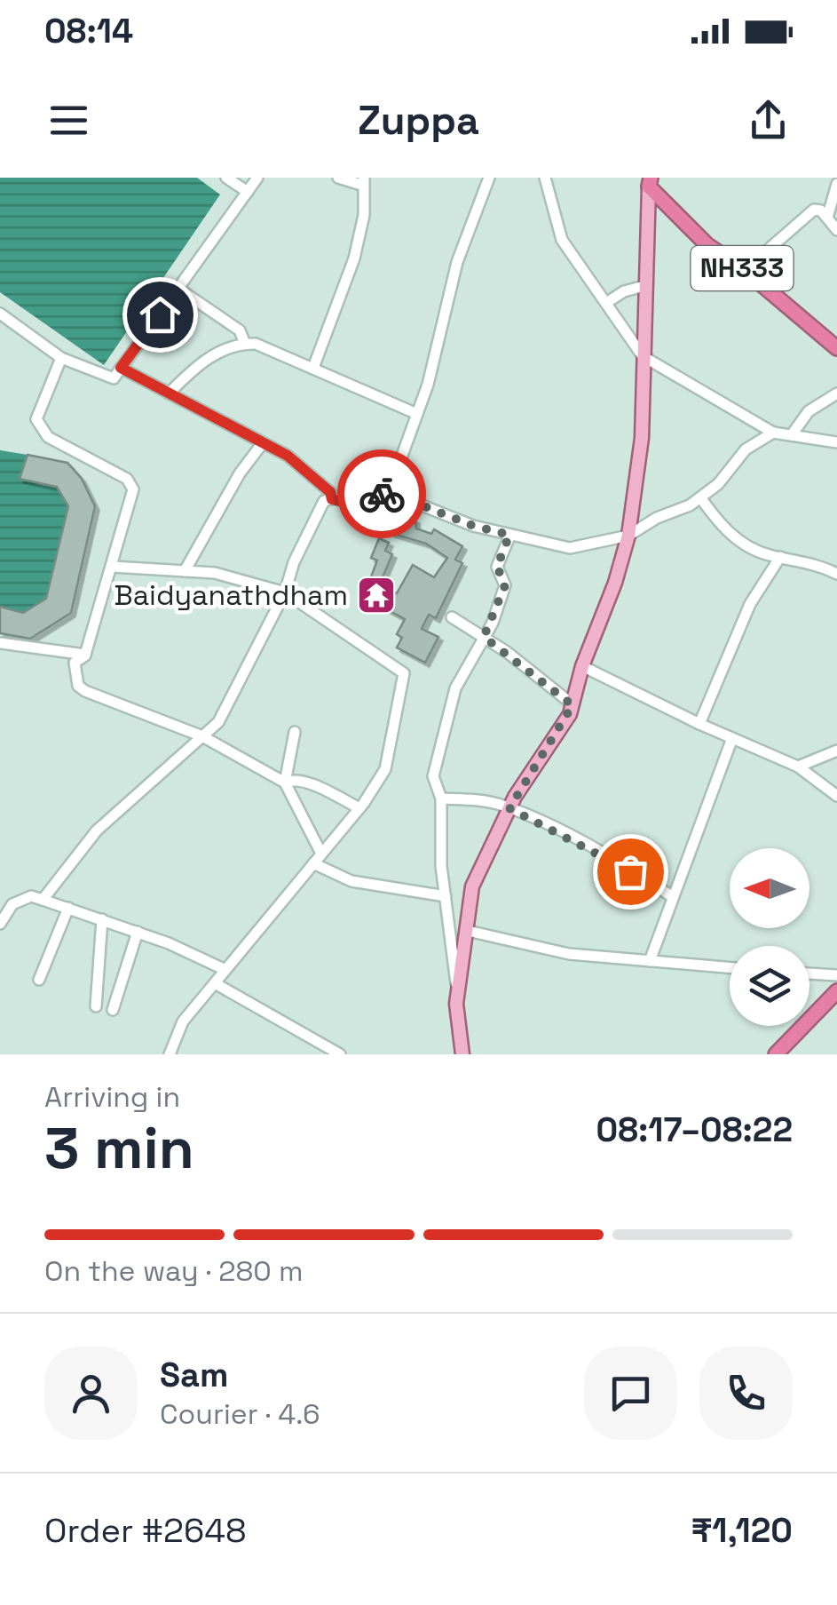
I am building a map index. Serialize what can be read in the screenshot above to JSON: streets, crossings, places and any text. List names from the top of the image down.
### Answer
{
  "streets": {
    "highway": ["NH333"]
  },
  "places": {
    "temple": ["Baidyanathdham"]
  },
  "north": "left",
  "page": {
    "status": "08:14",
    "header": "Zuppa",
    "heading": ["3 min", "Arriving in", "08:17–08:22"],
    "panel": [
      "Sam",
      "Courier · 4.6",
      "Order #2648",
      "₹1,120"
    ],
    "bar": "On the way · 280 m"
  }
}
